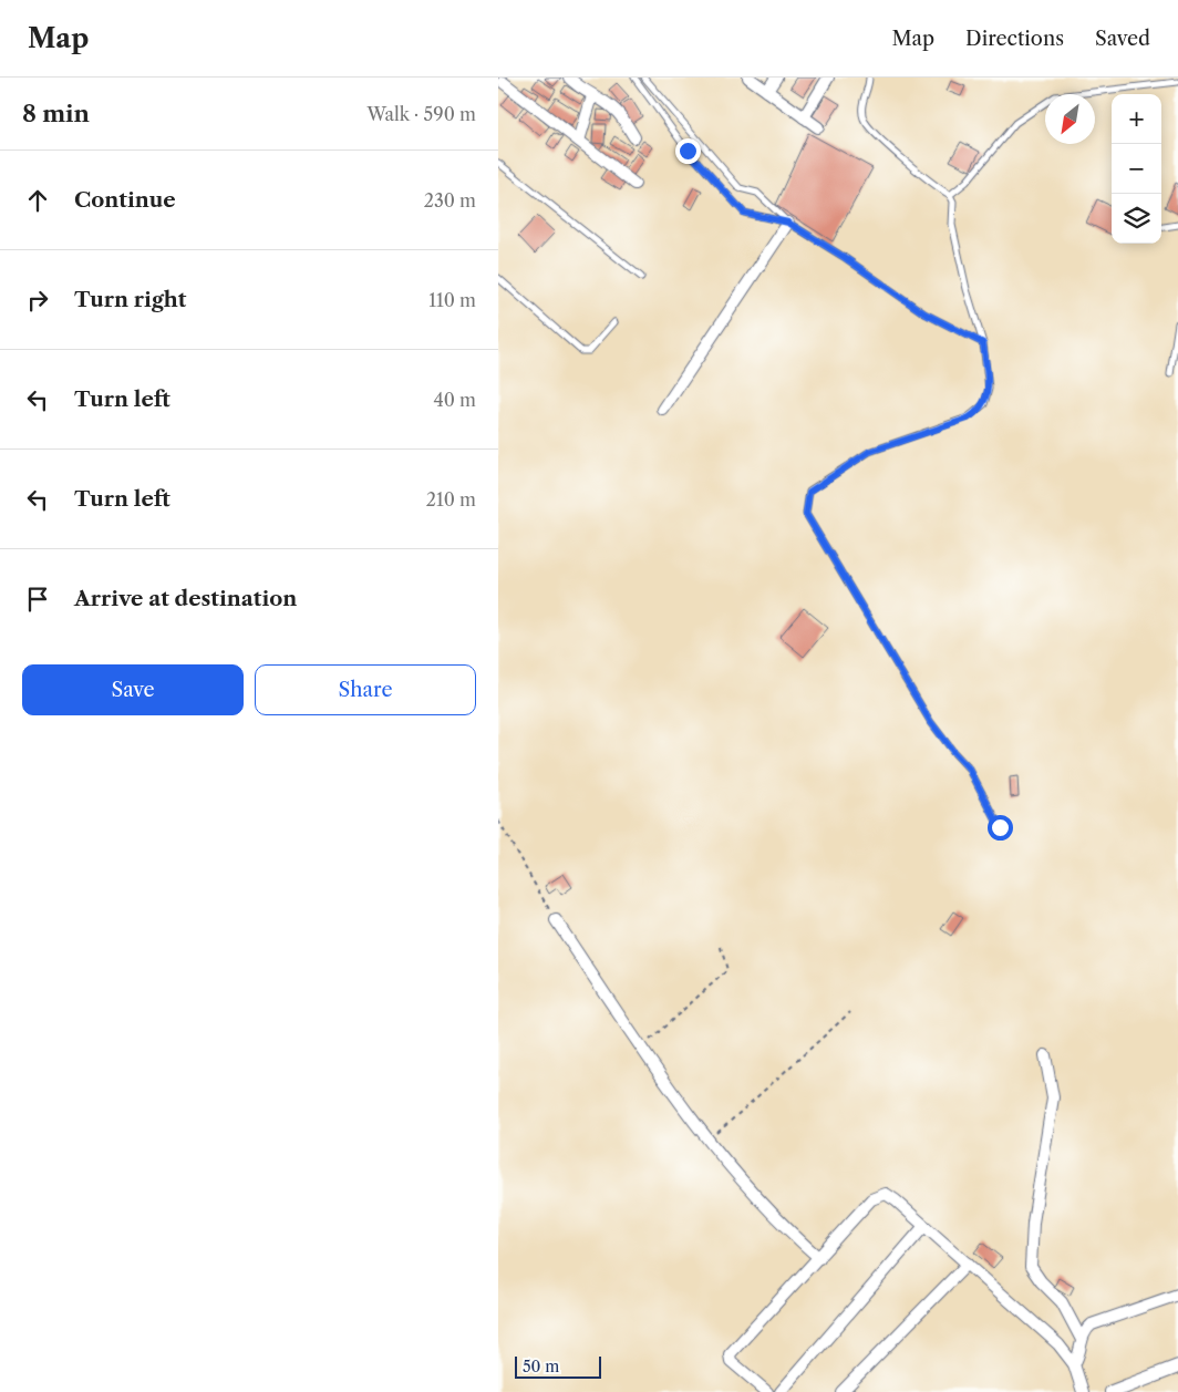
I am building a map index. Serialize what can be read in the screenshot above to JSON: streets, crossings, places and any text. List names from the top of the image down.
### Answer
{
  "scale_bar": "50 m",
  "north": "bottom left",
  "page": {
    "header": "Map",
    "nav": ["Map", "Directions", "Saved"],
    "heading": ["8 min", "Walk · 590 m"],
    "map_buttons": ["+", "−"],
    "list": [
      ["Continue", "230 m"],
      ["Turn right", "110 m"],
      ["Turn left", "40 m"],
      ["Turn left", "210 m"],
      "Arrive at destination"
    ],
    "buttons": ["Save", "Share"],
    "scale": "50 m"
  }
}
